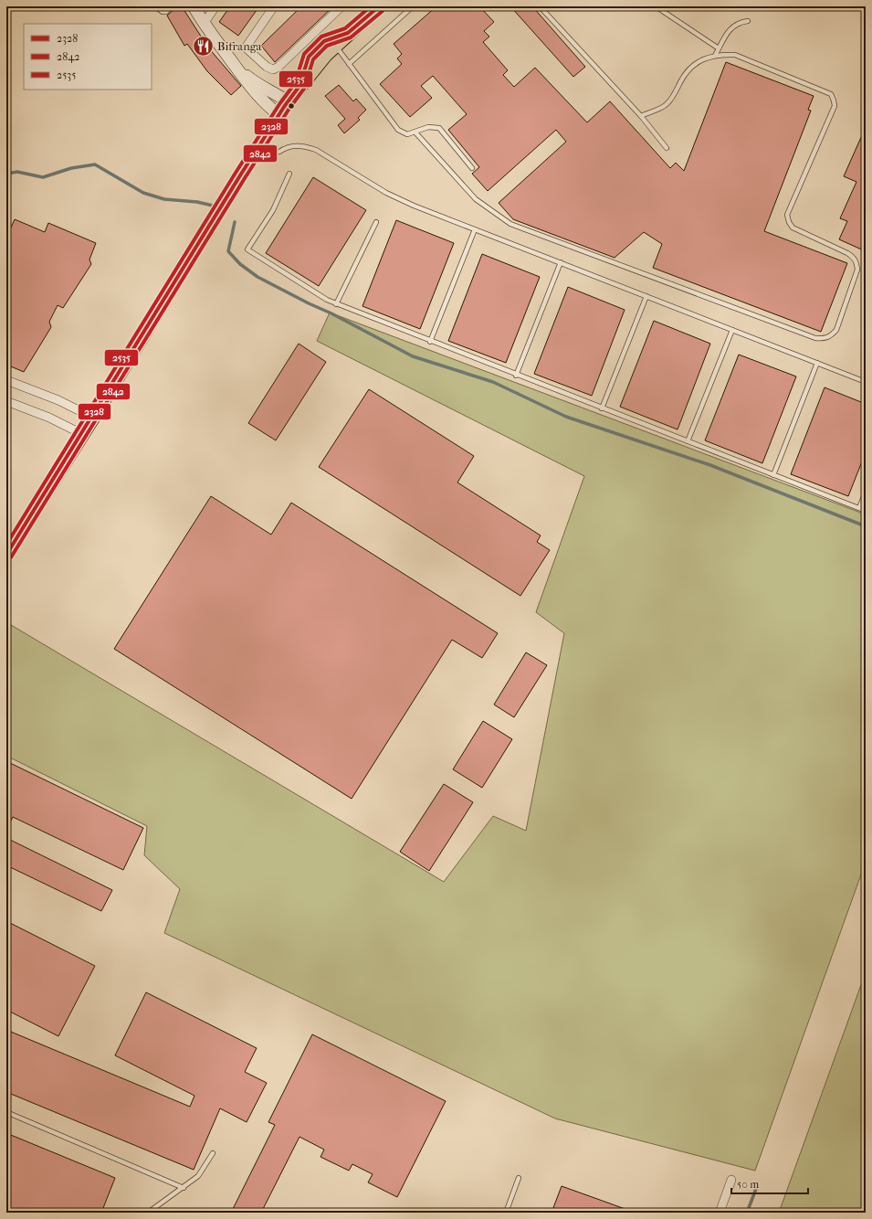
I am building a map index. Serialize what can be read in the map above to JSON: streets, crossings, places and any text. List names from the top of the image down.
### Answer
{
  "places": {
    "restaurant": ["Bifranga"]
  },
  "lines": ["transit line 2328", "transit line 2535", "transit line 2842"],
  "legend": ["2328", "2842", "2535"],
  "scale_bar": "50 m"
}
